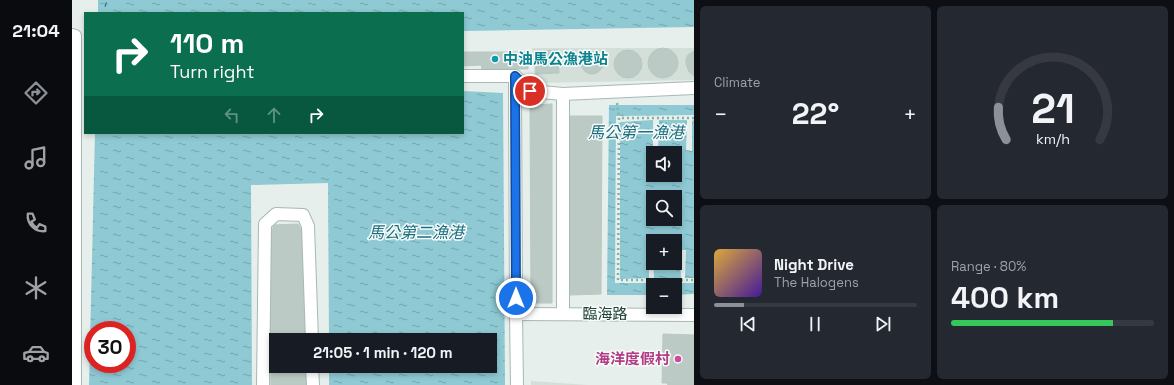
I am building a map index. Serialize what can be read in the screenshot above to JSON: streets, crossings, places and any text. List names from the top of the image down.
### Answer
{
  "streets": {
    "street": ["臨海路"]
  },
  "water": ["馬公第一漁港", "馬公第二漁港"],
  "places": ["中油馬公漁港站", "海洋度假村"],
  "page": {
    "tabs": "21:04",
    "tile": [
      "Climate",
      ["Range · 80%", "400 km"]
    ],
    "turn": ["110 m", "Turn right"],
    "heat": ["−", "22°", "+"],
    "map_buttons": ["+", "−"],
    "song": ["Night Drive", "The Halogens"],
    "limit": "30",
    "trip": "21:05 · 1 min · 120 m",
    "gauge": ["21", "km/h"]
  }
}
